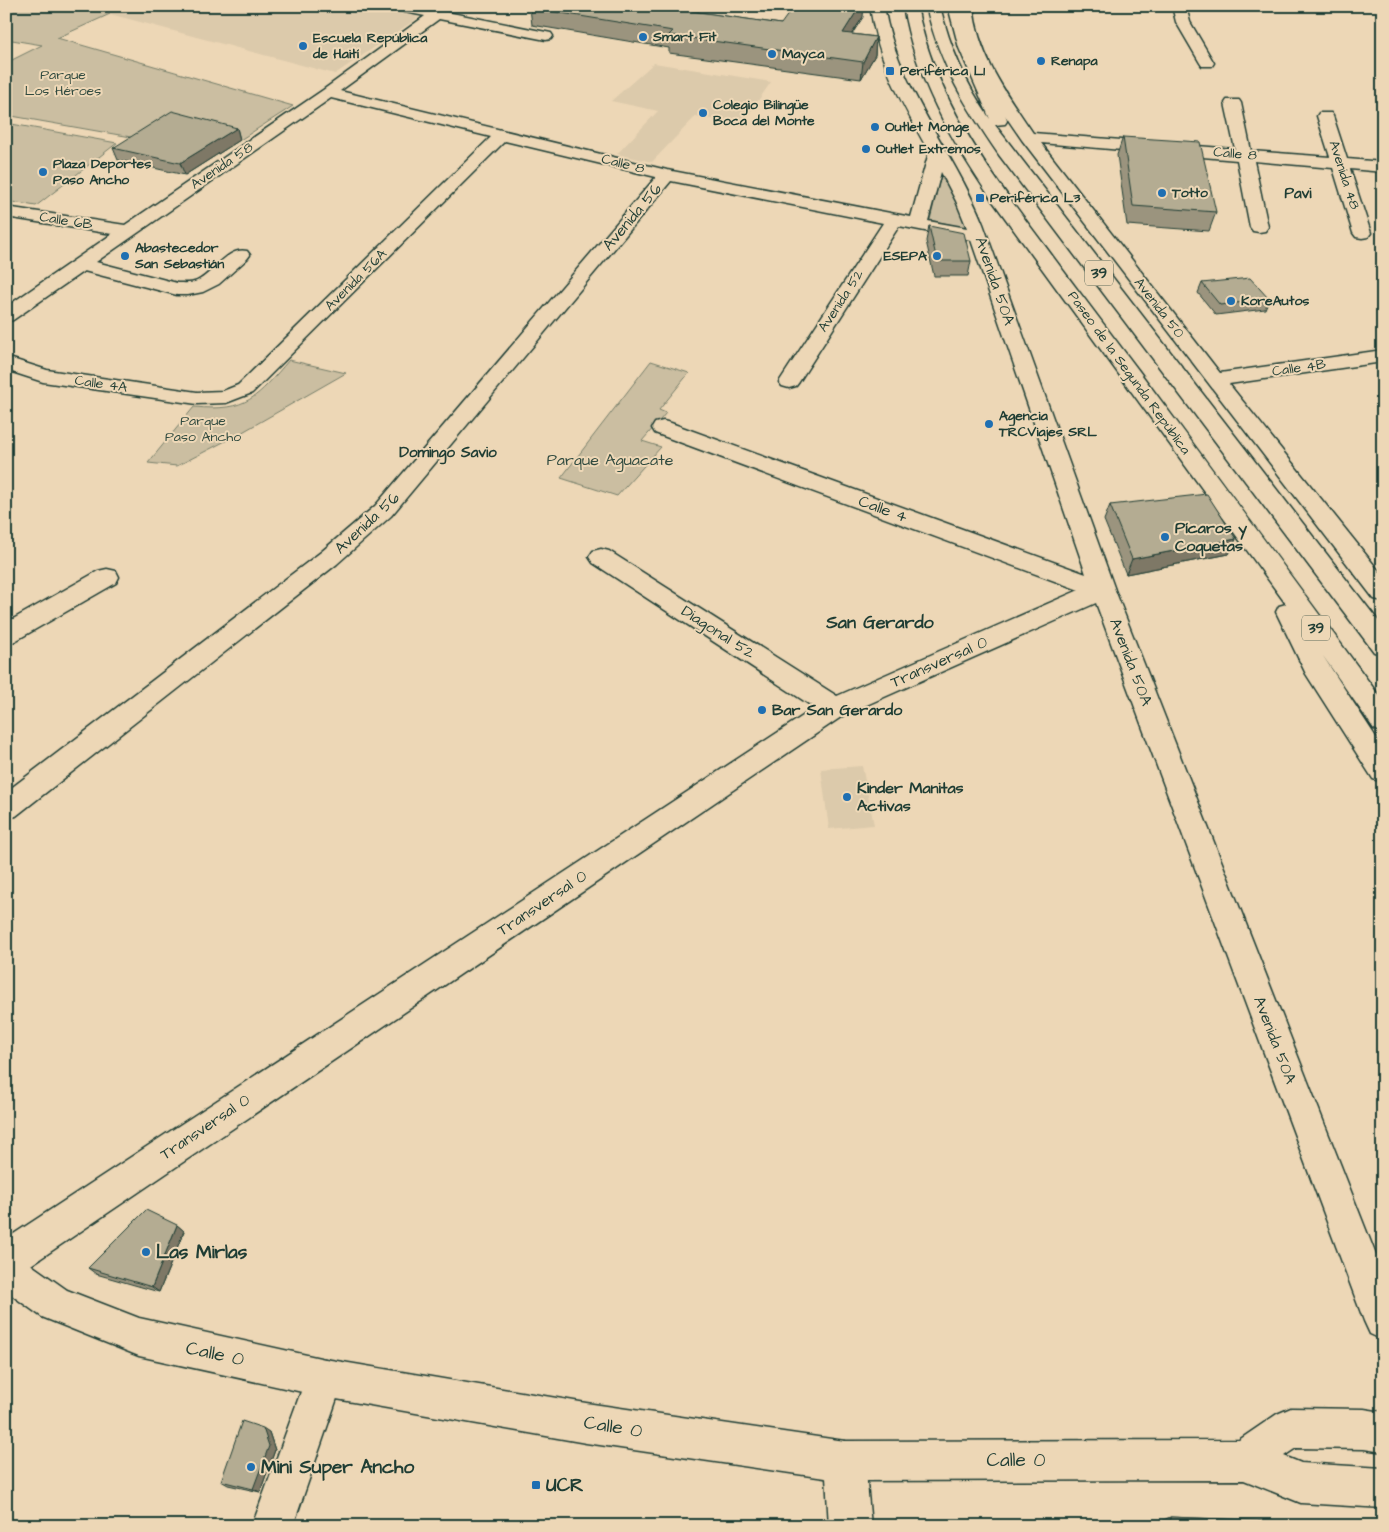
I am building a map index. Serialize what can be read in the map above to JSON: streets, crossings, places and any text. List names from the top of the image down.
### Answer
{
  "streets": {
    "main road": [
      "Calle 8",
      "Avenida 58",
      "Avenida 48",
      "Avenida 56",
      "Calle 6B",
      "39",
      "Avenida 56A",
      "Avenida 50A",
      "Avenida 52",
      "Avenida 50",
      "Calle 4B",
      "Paseo de la Segunda República",
      "Calle 4A",
      "Calle 4",
      "Diagonal 52",
      "Transversal 0",
      "Calle 0"
    ]
  },
  "crossings": [
    ["Calle 8", "Avenida 58"],
    ["Calle 8", "Avenida 48"],
    ["Calle 8", "Avenida 56"],
    ["Calle 8", "Avenida 56A"],
    ["Calle 8", "Avenida 50A"],
    ["Calle 8", "Avenida 52"],
    ["Calle 8", "Avenida 50"],
    ["Avenida 58", "Calle 6B"],
    ["Avenida 56A", "Calle 4A"],
    ["Avenida 50A", "Calle 4"],
    ["Avenida 50A", "Transversal 0"],
    ["Avenida 50", "Calle 4B"],
    ["Calle 4", "Transversal 0"],
    ["Diagonal 52", "Transversal 0"]
  ],
  "districts": ["Pavi", "Domingo Savio", "San Gerardo"],
  "parks": ["Parque Los Héroes", "Parque Paso Ancho", "Parque Aguacate"],
  "places": {
    "other": [
      "Smart Fit",
      "Escuela República de Haití",
      "Mayca",
      "Renapa",
      "Colegio Bilingüe Boca del Monte",
      "Outlet Monge",
      "Outlet Extremos",
      "Plaza Deportes Paso Ancho",
      "Totto",
      "Abastecedor San Sebastián",
      "ESEPA",
      "KoreAutos",
      "Agencia TRCViajes SRL",
      "Pícaros y Coquetas",
      "Bar San Gerardo",
      "Kinder Manitas Activas",
      "Las Mirlas",
      "Mini Super Ancho"
    ],
    "transit": ["Periférica L1", "Periférica L3", "UCR"]
  }
}
